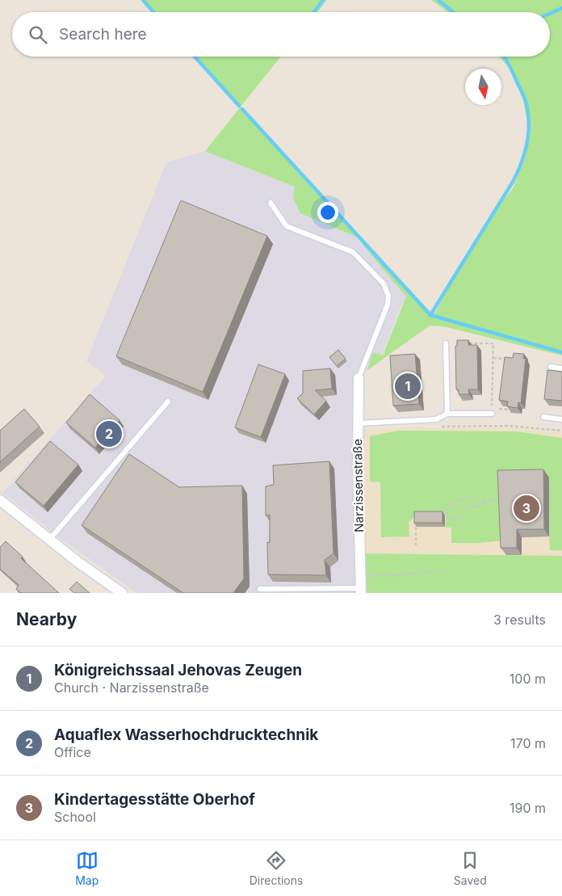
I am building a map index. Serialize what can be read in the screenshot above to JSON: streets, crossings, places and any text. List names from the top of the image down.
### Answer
{
  "streets": {
    "street": ["Narzissenstraße"]
  },
  "north": "bottom",
  "page": {
    "search": "Search here",
    "pins": ["1", "2", "3"],
    "heading": ["Nearby", "3 results"],
    "list": [
      {
        "mark": "1",
        "name": "Königreichssaal Jehovas Zeugen",
        "note": "Church · Narzissenstraße",
        "value": "100 m"
      },
      {
        "mark": "2",
        "name": "Aquaflex Wasserhochdrucktechnik",
        "note": "Office",
        "value": "170 m"
      },
      {
        "mark": "3",
        "name": "Kindertagesstätte Oberhof",
        "note": "School",
        "value": "190 m"
      }
    ],
    "nav": ["Map", "Directions", "Saved"]
  }
}
